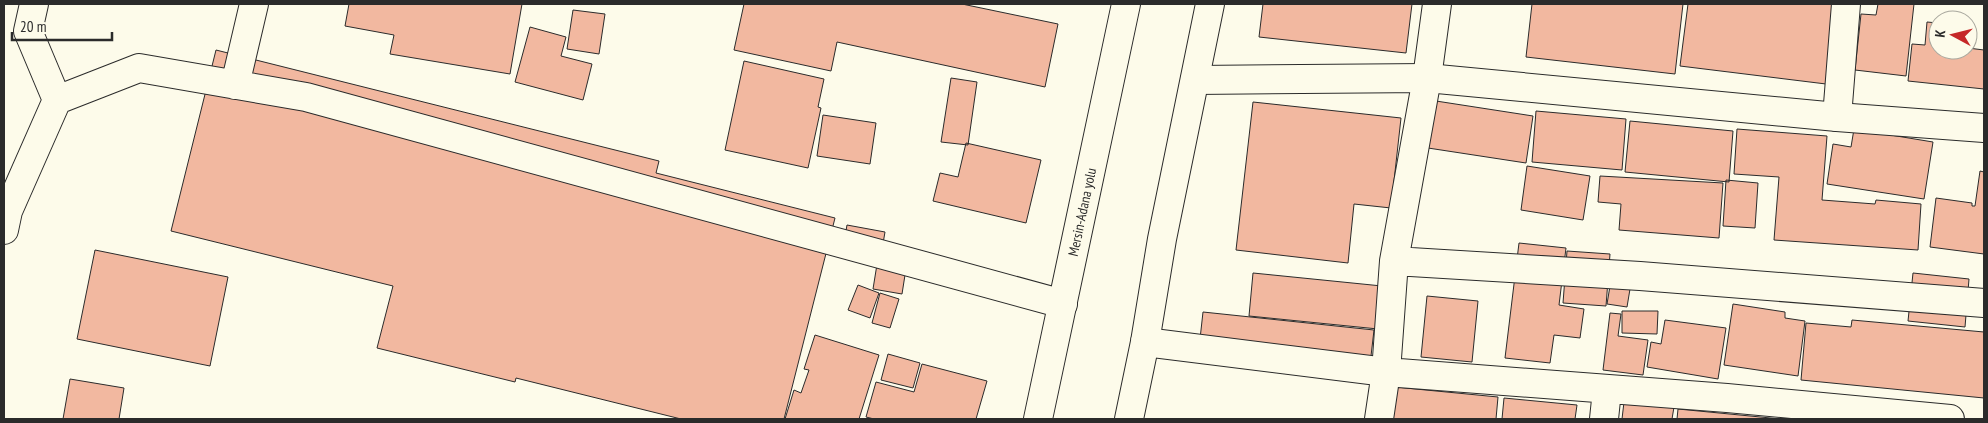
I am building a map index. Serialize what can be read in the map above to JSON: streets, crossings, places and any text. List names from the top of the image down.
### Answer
{
  "streets": {
    "main road": ["Mersin-Adana yolu"]
  },
  "scale_bar": "20 m",
  "north": "left"
}
